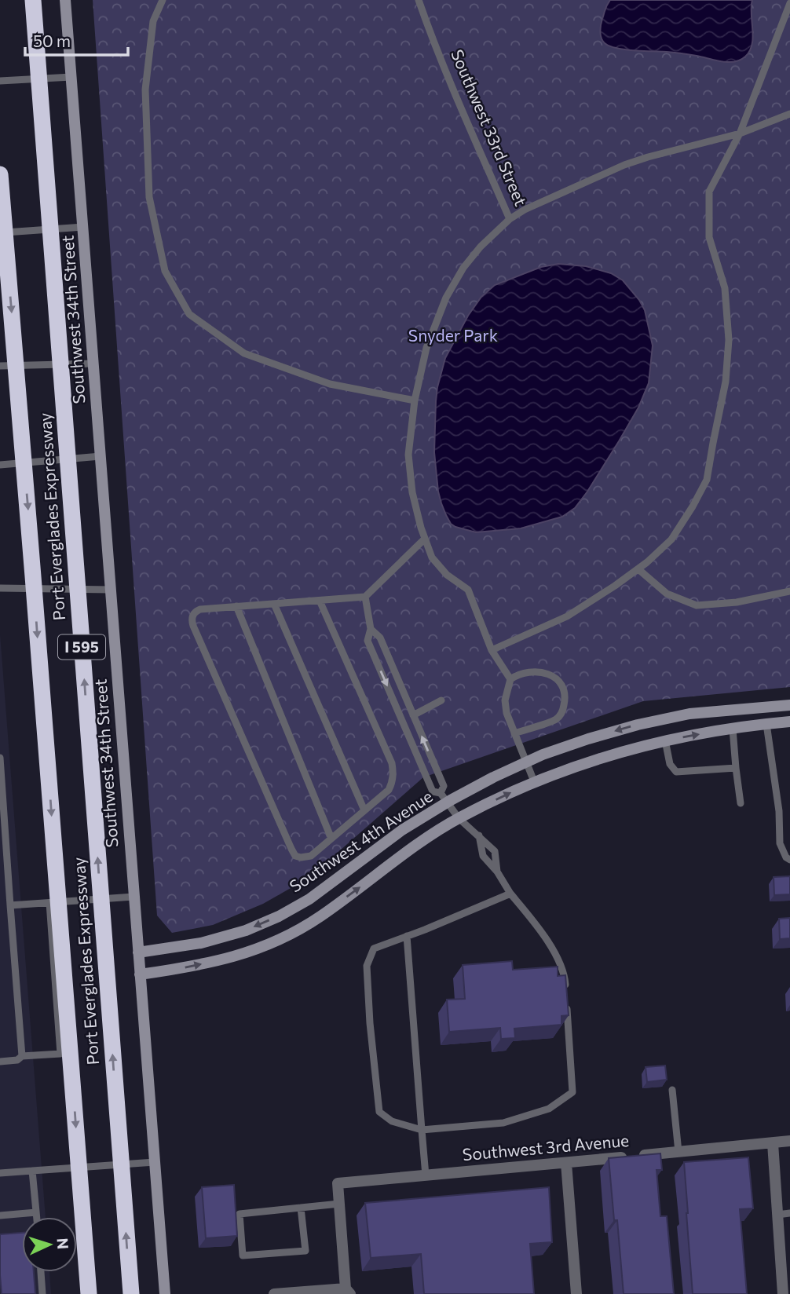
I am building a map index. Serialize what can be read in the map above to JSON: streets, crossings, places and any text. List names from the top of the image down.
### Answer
{
  "streets": {
    "highway": ["Port Everglades Expressway", "I 595"],
    "street": ["Southwest 34th Street", "Southwest 4th Avenue", "Southwest 3rd Avenue"],
    "lane": ["Southwest 33rd Street"]
  },
  "crossings": [
    ["Southwest 34th Street", "Southwest 4th Avenue"]
  ],
  "parks": ["Snyder Park"],
  "scale_bar": "50 m",
  "north": "right"
}
